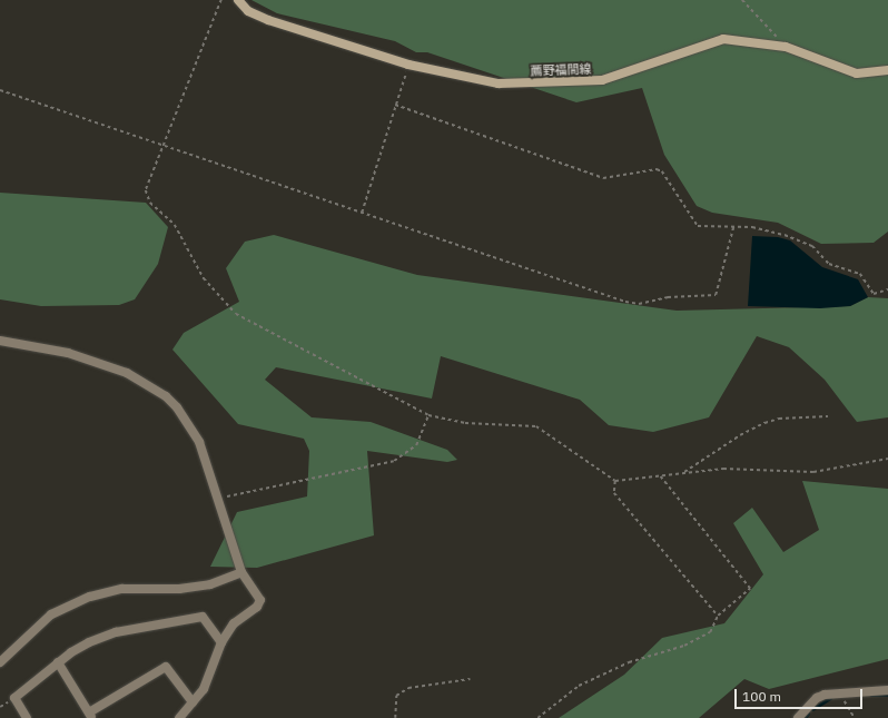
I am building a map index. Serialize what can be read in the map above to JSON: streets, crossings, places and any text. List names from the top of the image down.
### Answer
{
  "streets": {
    "main road": ["薦野福間線"]
  },
  "scale_bar": "100 m"
}
